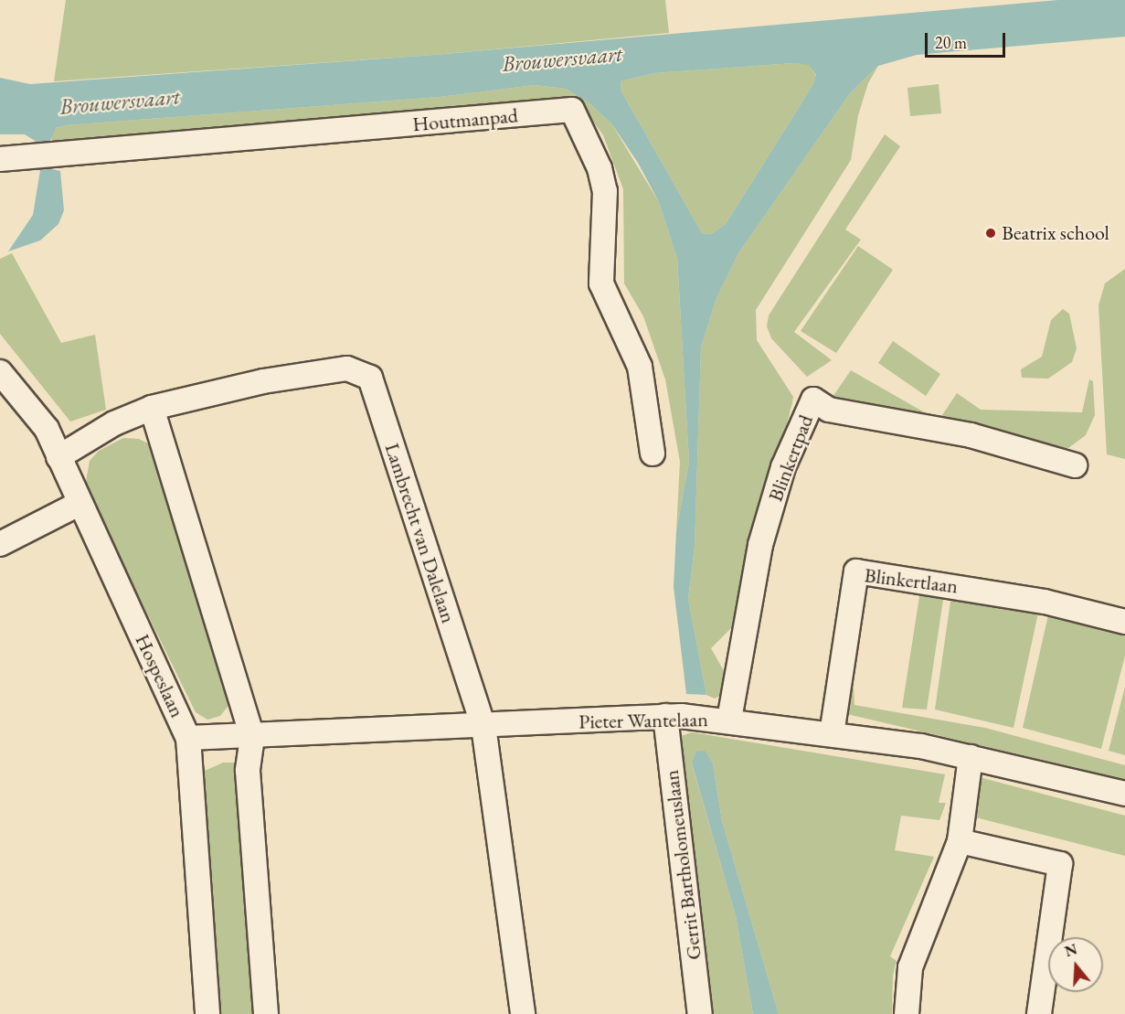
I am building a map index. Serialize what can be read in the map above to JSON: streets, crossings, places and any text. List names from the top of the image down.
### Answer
{
  "streets": {
    "street": [
      "Houtmanpad",
      "Blinkertpad",
      "Lambrecht van Dalelaan",
      "Blinkertlaan",
      "Hospeslaan",
      "Pieter Wantelaan",
      "Gerrit Bartholomeuslaan"
    ]
  },
  "crossings": [
    ["Blinkertpad", "Pieter Wantelaan"],
    ["Lambrecht van Dalelaan", "Hospeslaan"],
    ["Lambrecht van Dalelaan", "Pieter Wantelaan"],
    ["Blinkertlaan", "Pieter Wantelaan"],
    ["Hospeslaan", "Pieter Wantelaan"],
    ["Pieter Wantelaan", "Gerrit Bartholomeuslaan"]
  ],
  "water": ["Brouwersvaart"],
  "places": ["Beatrix school"],
  "scale_bar": "20 m",
  "north": "top"
}
